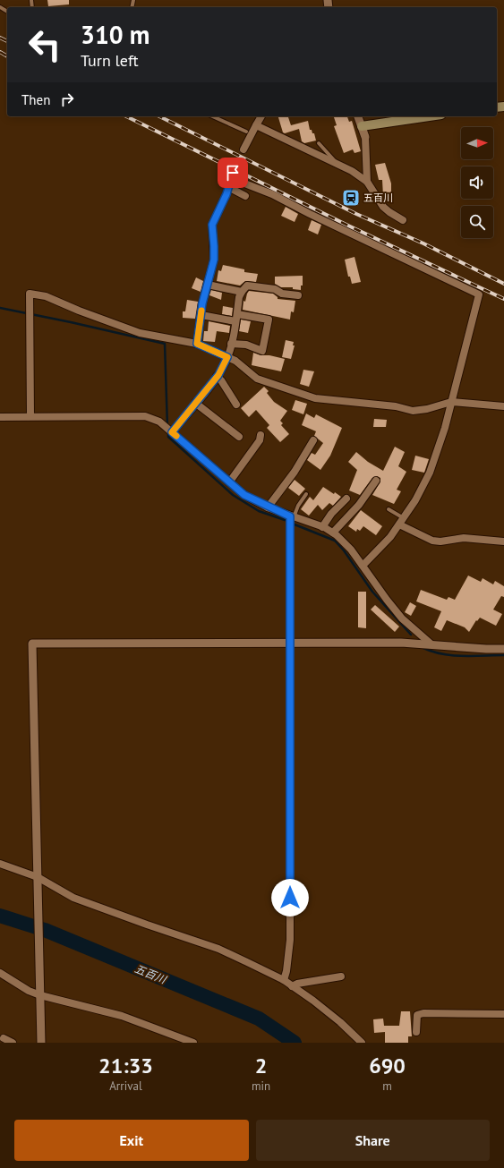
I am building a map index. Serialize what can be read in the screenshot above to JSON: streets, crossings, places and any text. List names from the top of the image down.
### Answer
{
  "water": ["五百川"],
  "places": {
    "station": ["五百川"]
  },
  "north": "right",
  "page": {
    "turn": ["310 m", "Turn left"],
    "then": "Then",
    "eta": [
      "21:33",
      "Arrival",
      "2",
      "min",
      "690",
      "m"
    ],
    "buttons": ["Exit", "Share"]
  }
}
